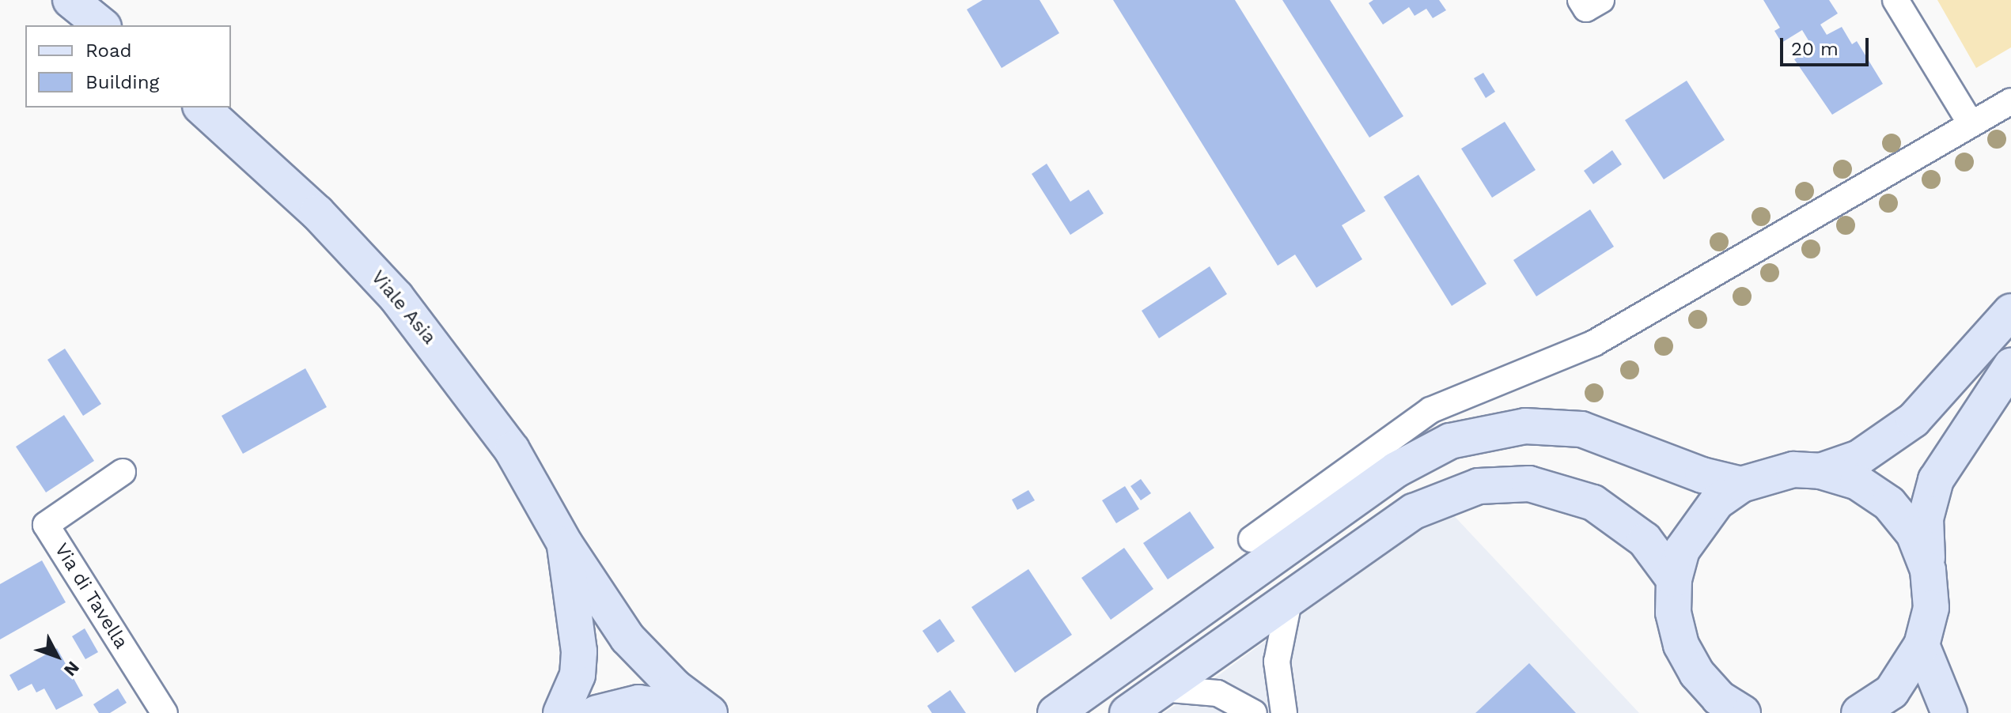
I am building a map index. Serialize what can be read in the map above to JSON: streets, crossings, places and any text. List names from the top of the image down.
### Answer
{
  "streets": {
    "main road": ["Viale Asia"],
    "street": ["Via di Tavella"]
  },
  "legend": ["Road", "Building"],
  "scale_bar": "20 m",
  "north": "bottom right"
}
